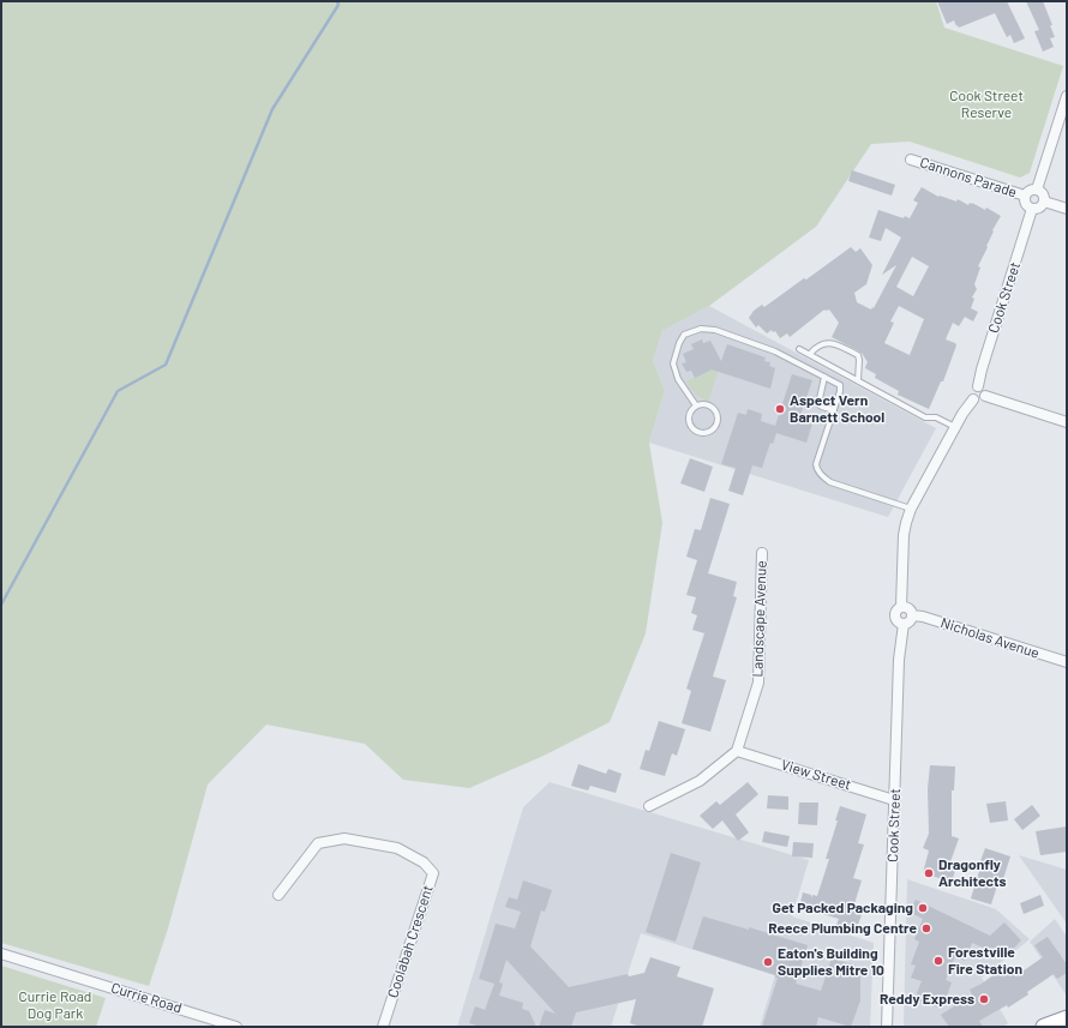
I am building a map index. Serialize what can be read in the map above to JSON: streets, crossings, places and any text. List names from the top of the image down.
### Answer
{
  "streets": {
    "street": [
      "Cannons Parade",
      "Cook Street",
      "Landscape Avenue",
      "Nicholas Avenue",
      "View Street",
      "Coolabah Crescent",
      "Currie Road"
    ]
  },
  "crossings": [
    ["Cannons Parade", "Cook Street"],
    ["Cook Street", "Nicholas Avenue"],
    ["Cook Street", "View Street"],
    ["Landscape Avenue", "View Street"]
  ],
  "parks": ["Cook Street Reserve", "Currie Road Dog Park"],
  "places": [
    "Aspect Vern Barnett School",
    "Dragonfly Architects",
    "Get Packed Packaging",
    "Reece Plumbing Centre",
    "Forestville Fire Station",
    "Eaton's Building Supplies Mitre 10",
    "Reddy Express"
  ]
}
